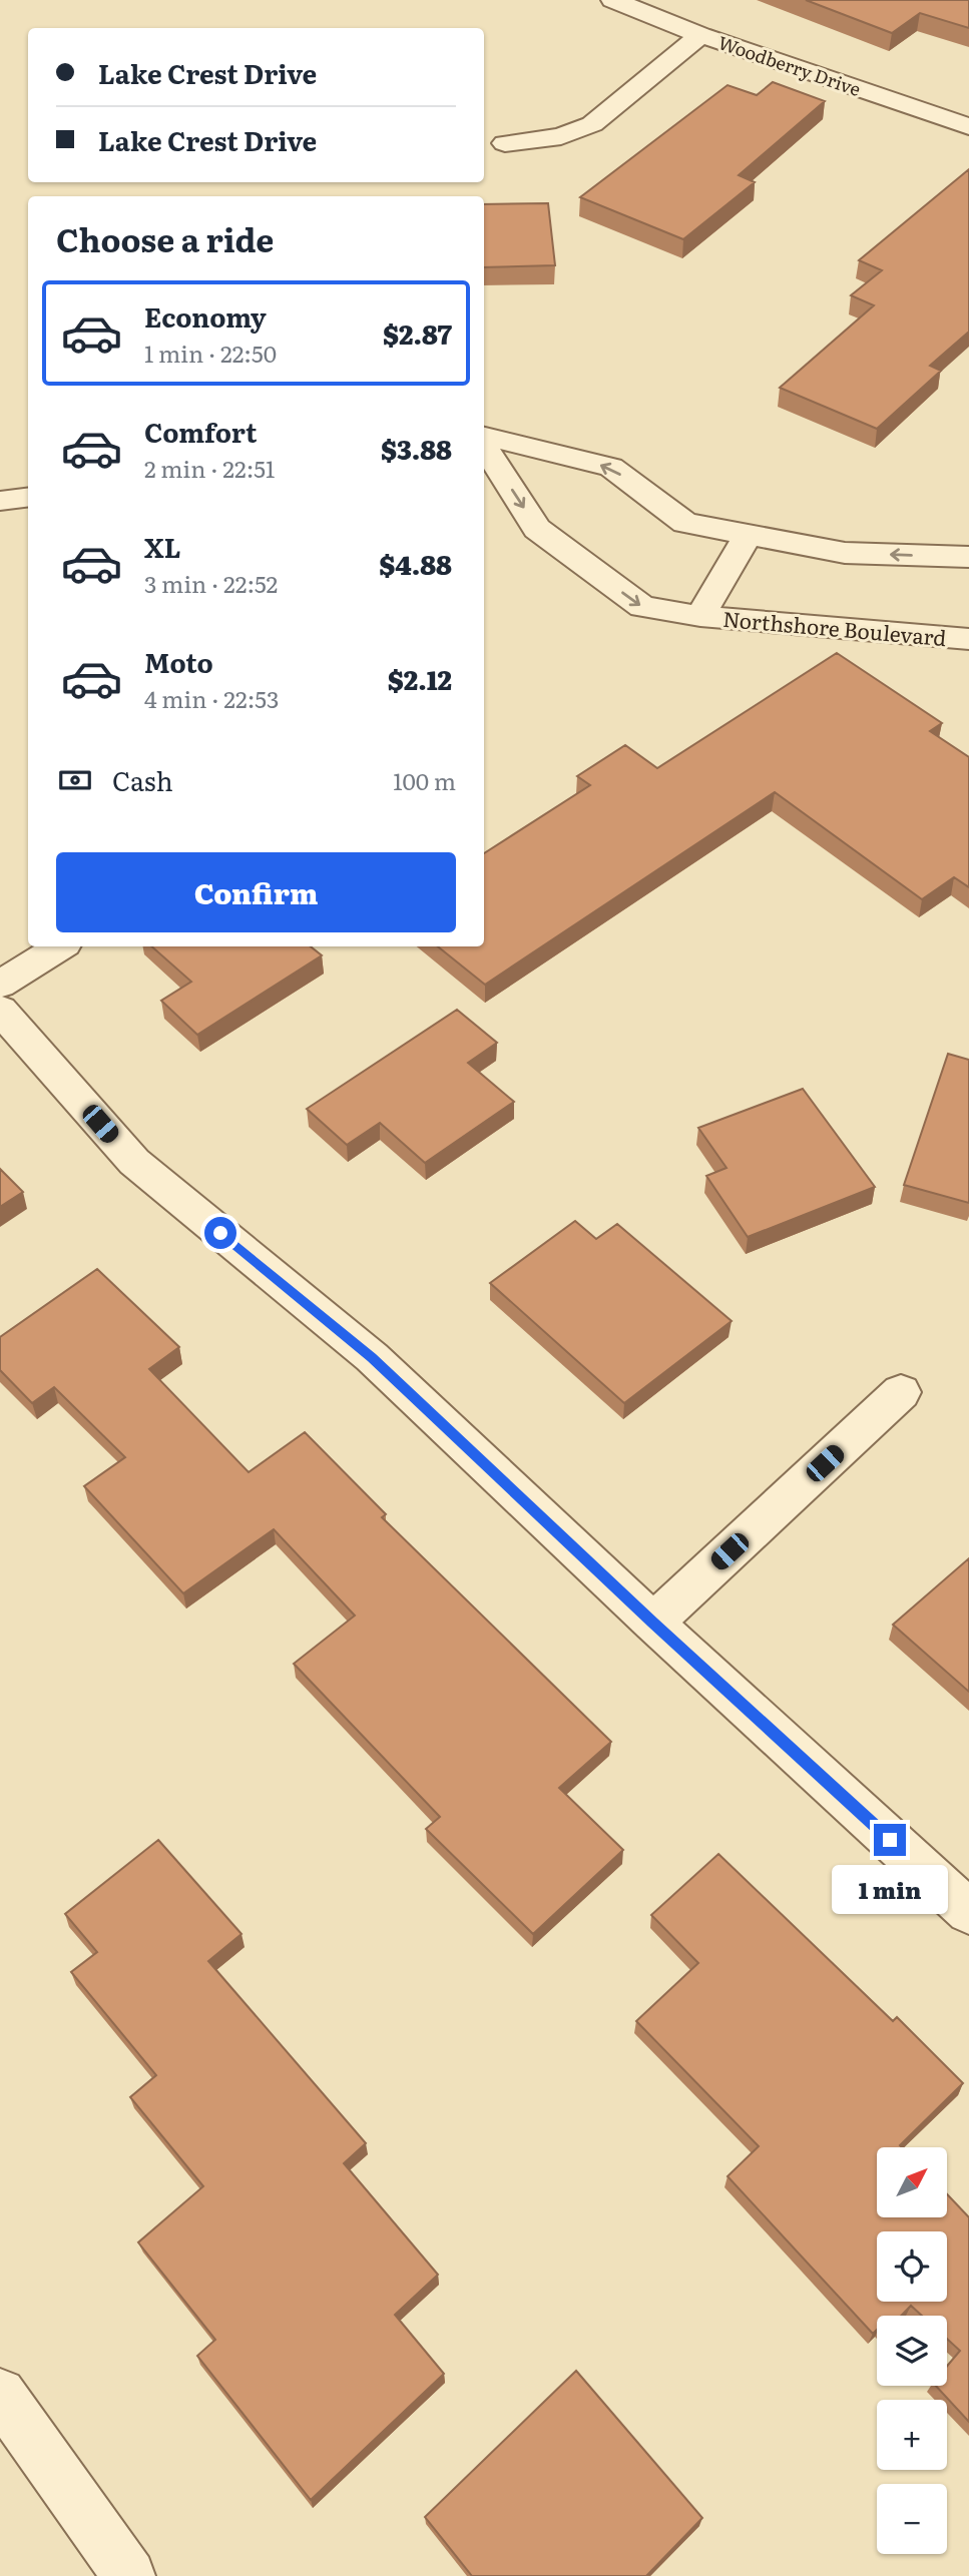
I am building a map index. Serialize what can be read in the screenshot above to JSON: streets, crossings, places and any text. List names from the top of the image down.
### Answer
{
  "streets": {
    "street": ["Woodberry Drive", "Northshore Boulevard"]
  },
  "north": "top right",
  "page": {
    "banner": ["Lake Crest Drive", "Lake Crest Drive"],
    "heading": "Choose a ride",
    "list": [
      {
        "name": "Economy",
        "note": "1 min · 22:50",
        "value": "$2.87"
      },
      {
        "name": "Comfort",
        "note": "2 min · 22:51",
        "value": "$3.88"
      },
      {
        "name": "XL",
        "note": "3 min · 22:52",
        "value": "$4.88"
      },
      {
        "name": "Moto",
        "note": "4 min · 22:53",
        "value": "$2.12"
      }
    ],
    "pay": ["Cash", "100 m"],
    "buttons": "Confirm",
    "bubble": "1 min",
    "map_buttons": ["+", "−"]
  }
}
